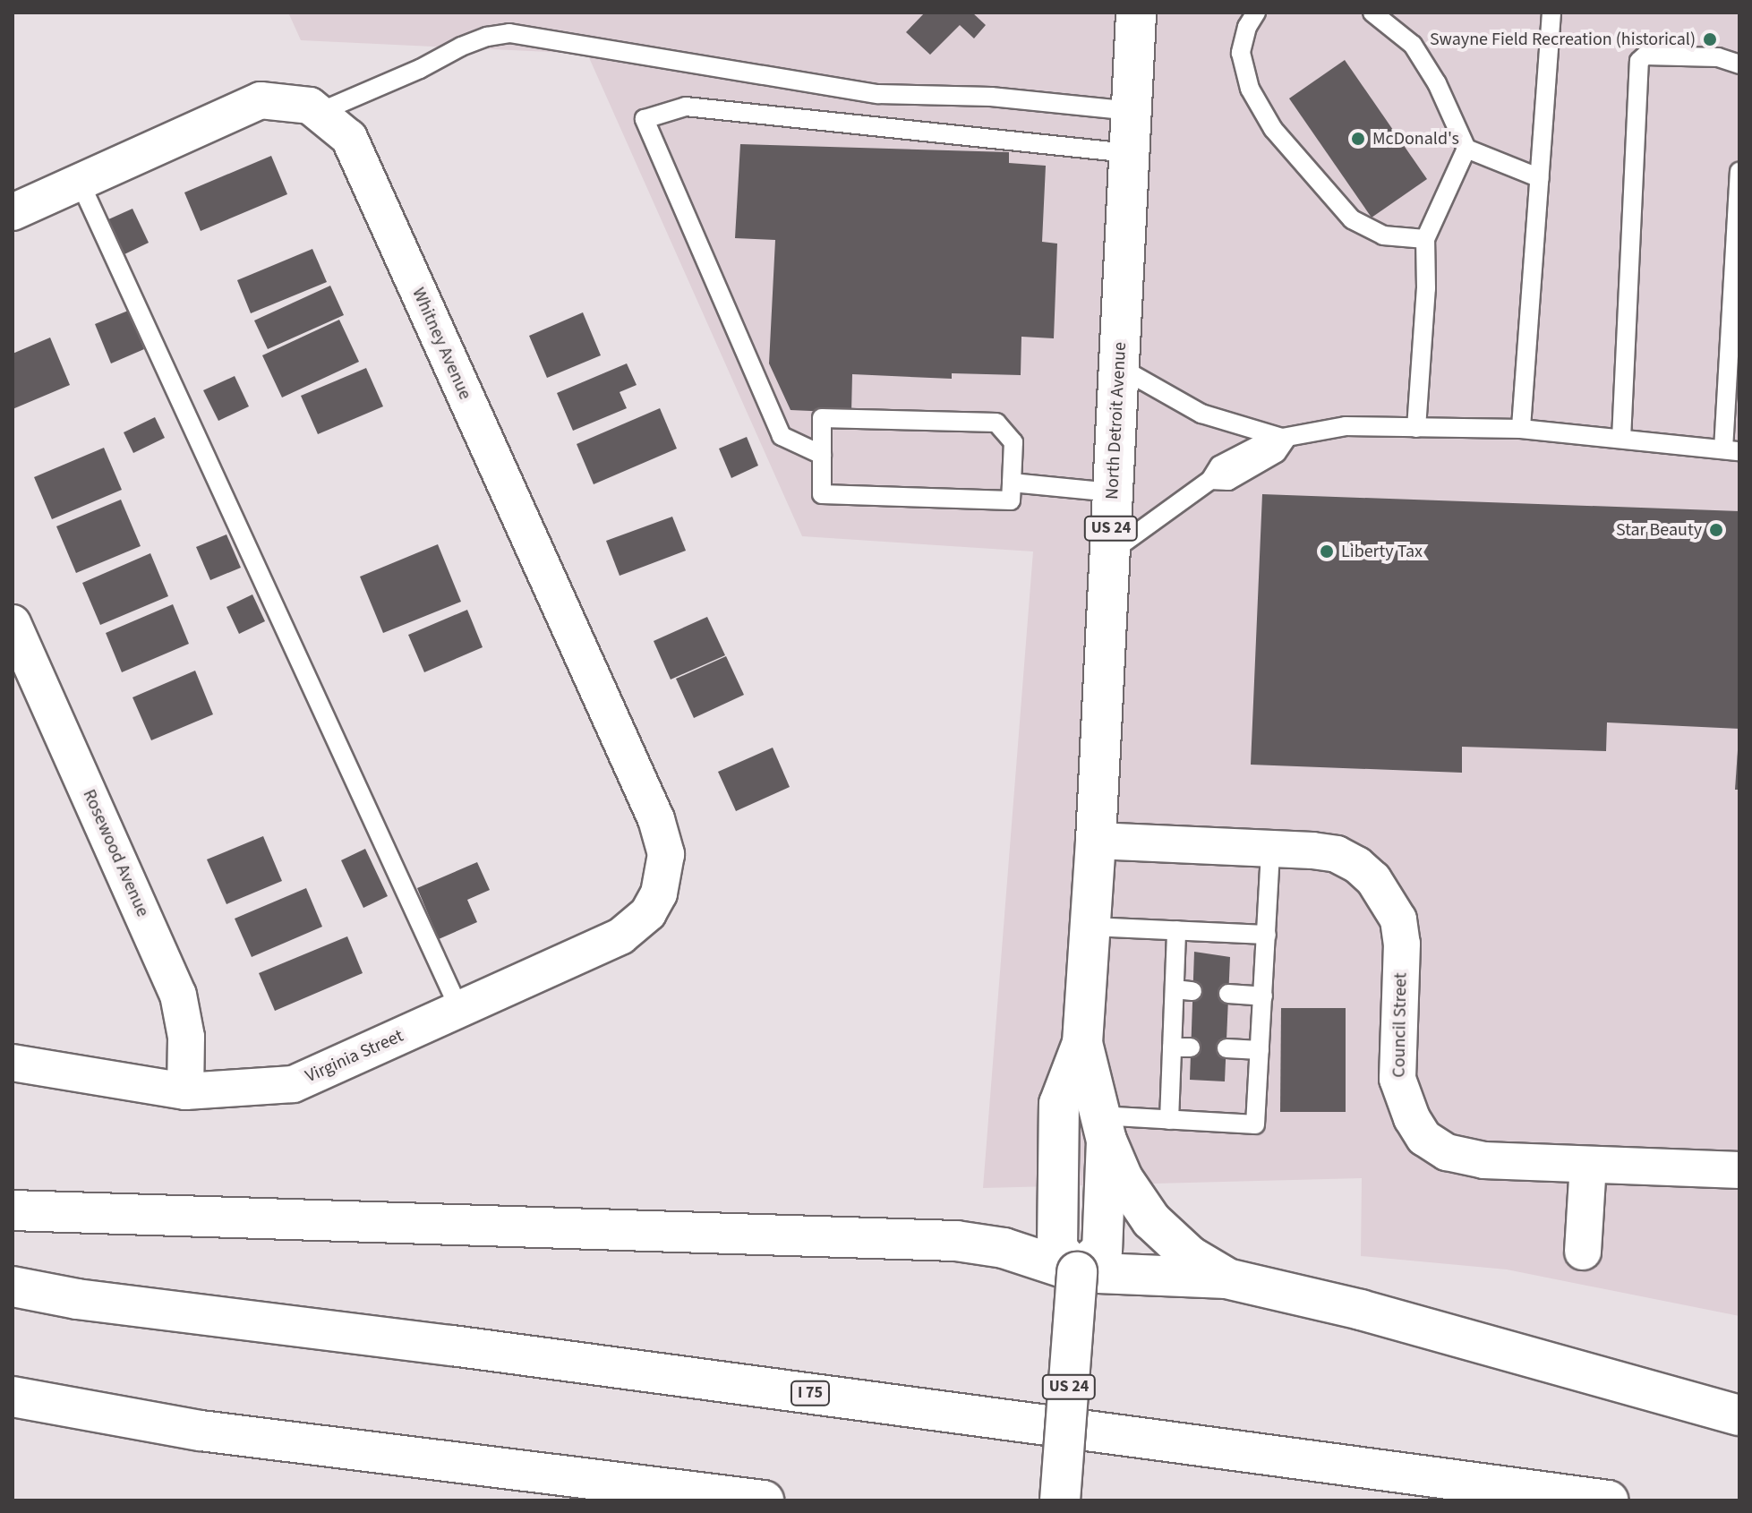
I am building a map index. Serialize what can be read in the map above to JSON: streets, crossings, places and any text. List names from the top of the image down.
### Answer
{
  "streets": {
    "main road": ["North Detroit Avenue", "US 24", "I 75"],
    "street": [
      "Whitney Avenue",
      "Rosewood Avenue",
      "Council Street",
      "Virginia Street"
    ]
  },
  "crossings": [
    ["Whitney Avenue", "Virginia Street"],
    ["North Detroit Avenue", "US 24"],
    ["North Detroit Avenue", "Council Street"],
    ["Rosewood Avenue", "Virginia Street"]
  ],
  "places": [
    "Swayne Field Recreation (historical)",
    "McDonald's",
    "Star Beauty",
    "Liberty Tax"
  ]
}
